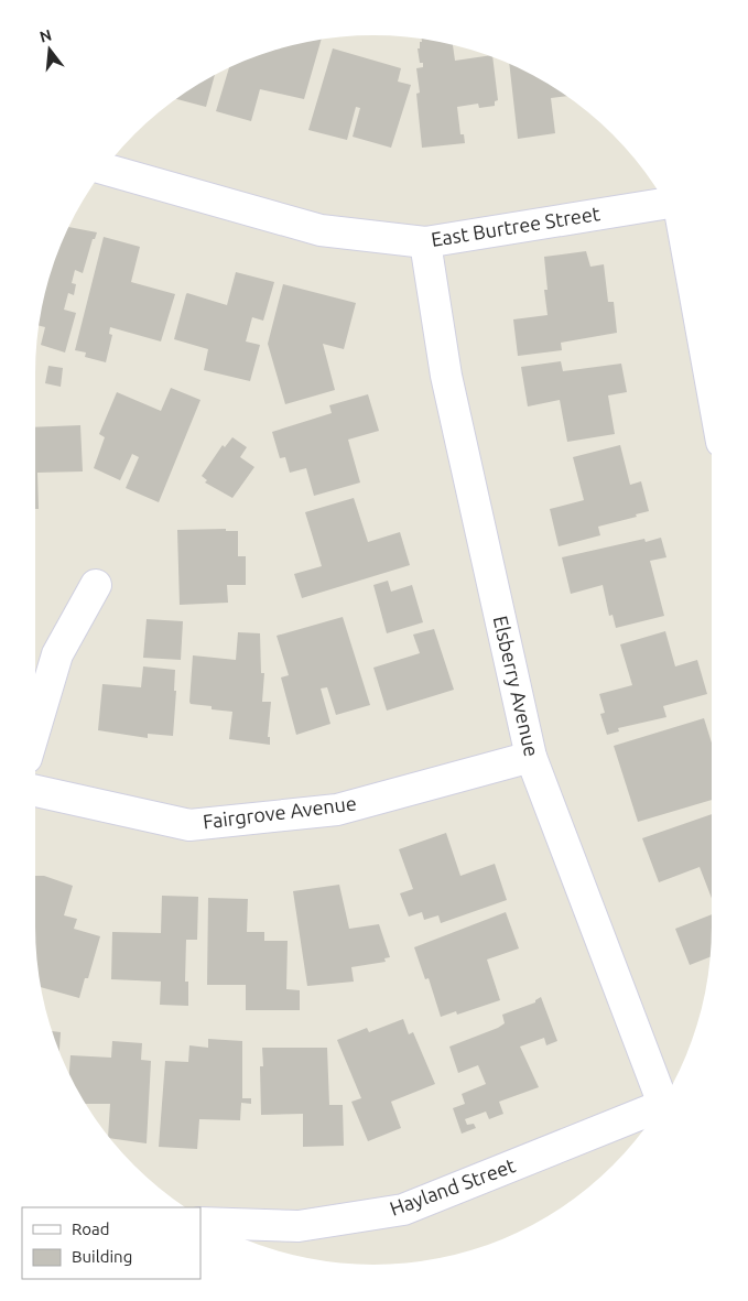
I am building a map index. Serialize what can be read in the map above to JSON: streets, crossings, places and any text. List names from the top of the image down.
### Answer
{
  "streets": {
    "street": [
      "East Burtree Street",
      "Elsberry Avenue",
      "Fairgrove Avenue",
      "Hayland Street"
    ]
  },
  "crossings": [
    ["East Burtree Street", "Elsberry Avenue"],
    ["Elsberry Avenue", "Fairgrove Avenue"]
  ],
  "legend": ["Road", "Building"],
  "north": "top"
}
